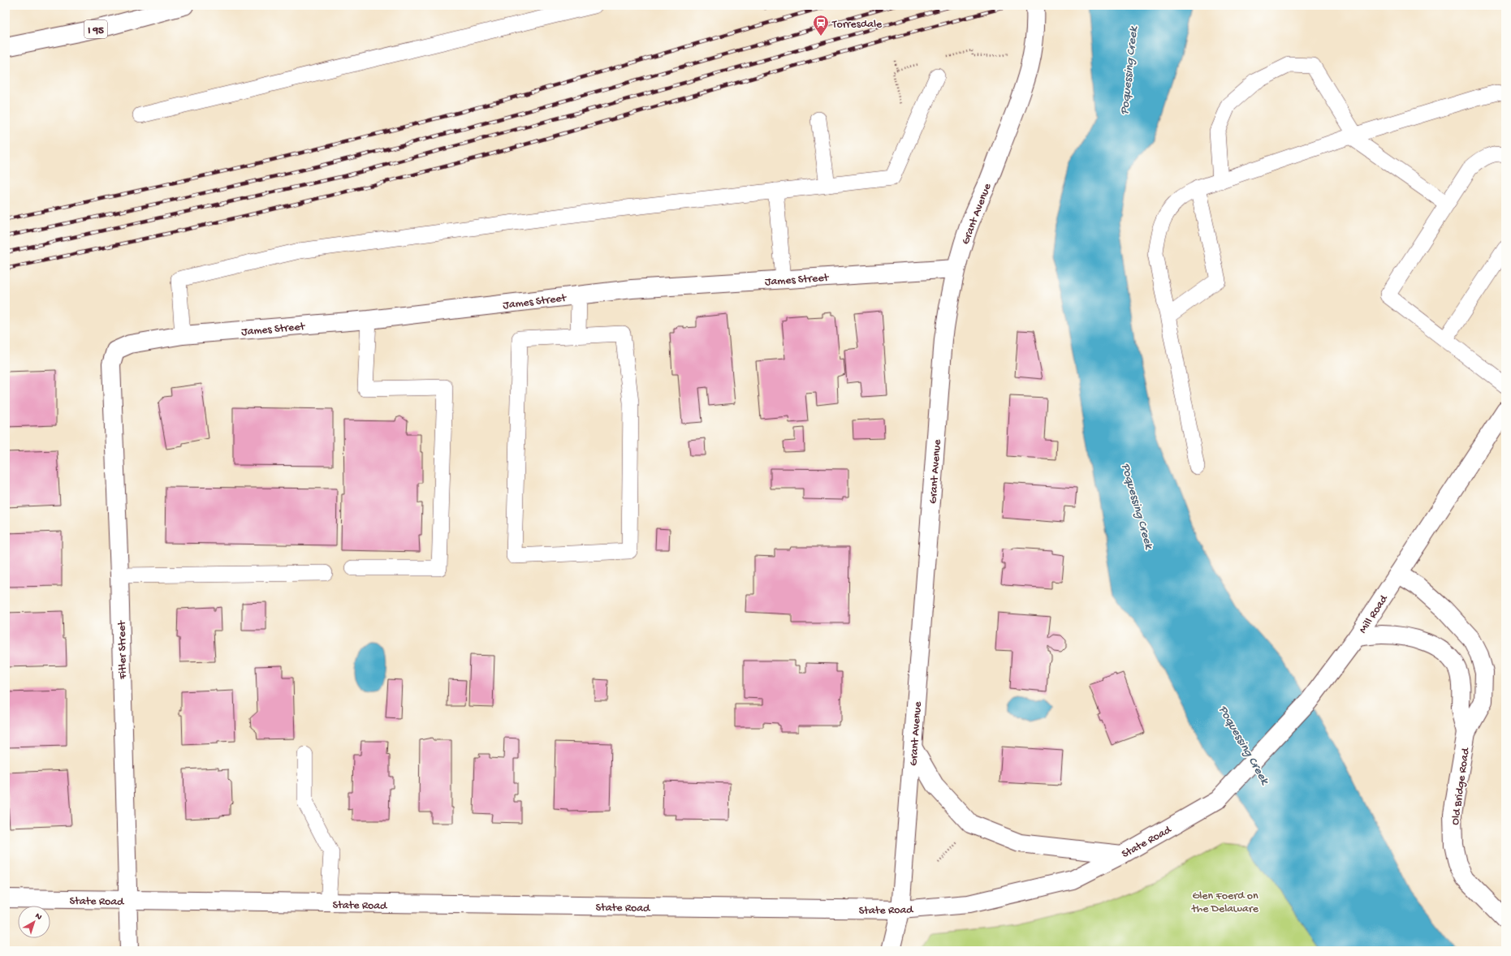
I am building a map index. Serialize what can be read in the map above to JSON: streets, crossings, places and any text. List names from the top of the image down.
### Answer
{
  "streets": {
    "main road": [
      "I 95",
      "Grant Avenue",
      "James Street",
      "Mill Road",
      "Fitler Street",
      "Old Bridge Road",
      "State Road"
    ]
  },
  "crossings": [
    ["Grant Avenue", "James Street"],
    ["Grant Avenue", "State Road"],
    ["James Street", "Fitler Street"],
    ["Mill Road", "Old Bridge Road"],
    ["Mill Road", "State Road"],
    ["Fitler Street", "State Road"]
  ],
  "water": ["Poquessing Creek"],
  "parks": ["Glen Foerd on the Delaware"],
  "places": {
    "station": ["Torresdale"]
  },
  "north": "top right"
}
